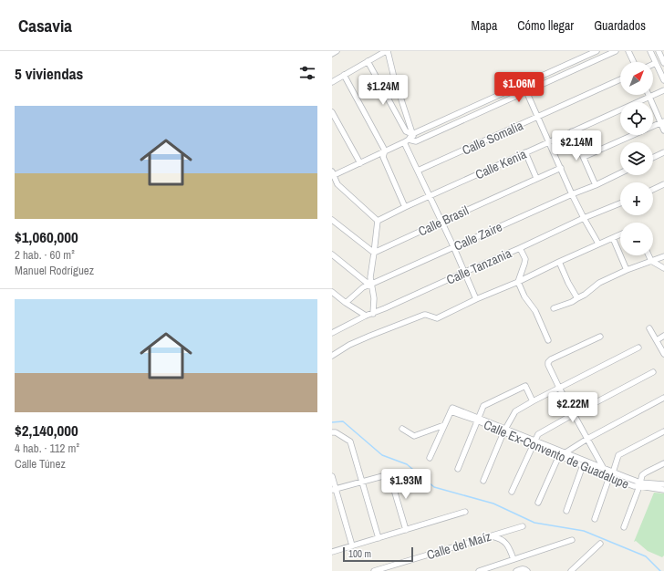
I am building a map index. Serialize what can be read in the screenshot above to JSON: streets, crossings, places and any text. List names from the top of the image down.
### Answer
{
  "streets": {
    "street": [
      "Calle Somalia",
      "Calle Kenia",
      "Calle Brasil",
      "Calle Zaire",
      "Calle Tanzania",
      "Calle Ex-Convento de Guadalupe",
      "Calle del Maíz"
    ]
  },
  "scale_bar": "100 m",
  "north": "top right",
  "page": {
    "header": "Casavia",
    "nav": ["Mapa", "Cómo llegar", "Guardados"],
    "heading": "5 viviendas",
    "map_buttons": ["+", "−"],
    "price": [
      "$1.06M",
      "$1.24M",
      "$2.14M",
      "$2.22M",
      "$1.93M"
    ],
    "list": [
      {
        "name": "$1,060,000",
        "note": "2 hab. · 60 m² · Manuel Rodríguez"
      },
      {
        "name": "$2,140,000",
        "note": "4 hab. · 112 m² · Calle Túnez"
      }
    ],
    "scale": "100 m"
  }
}
